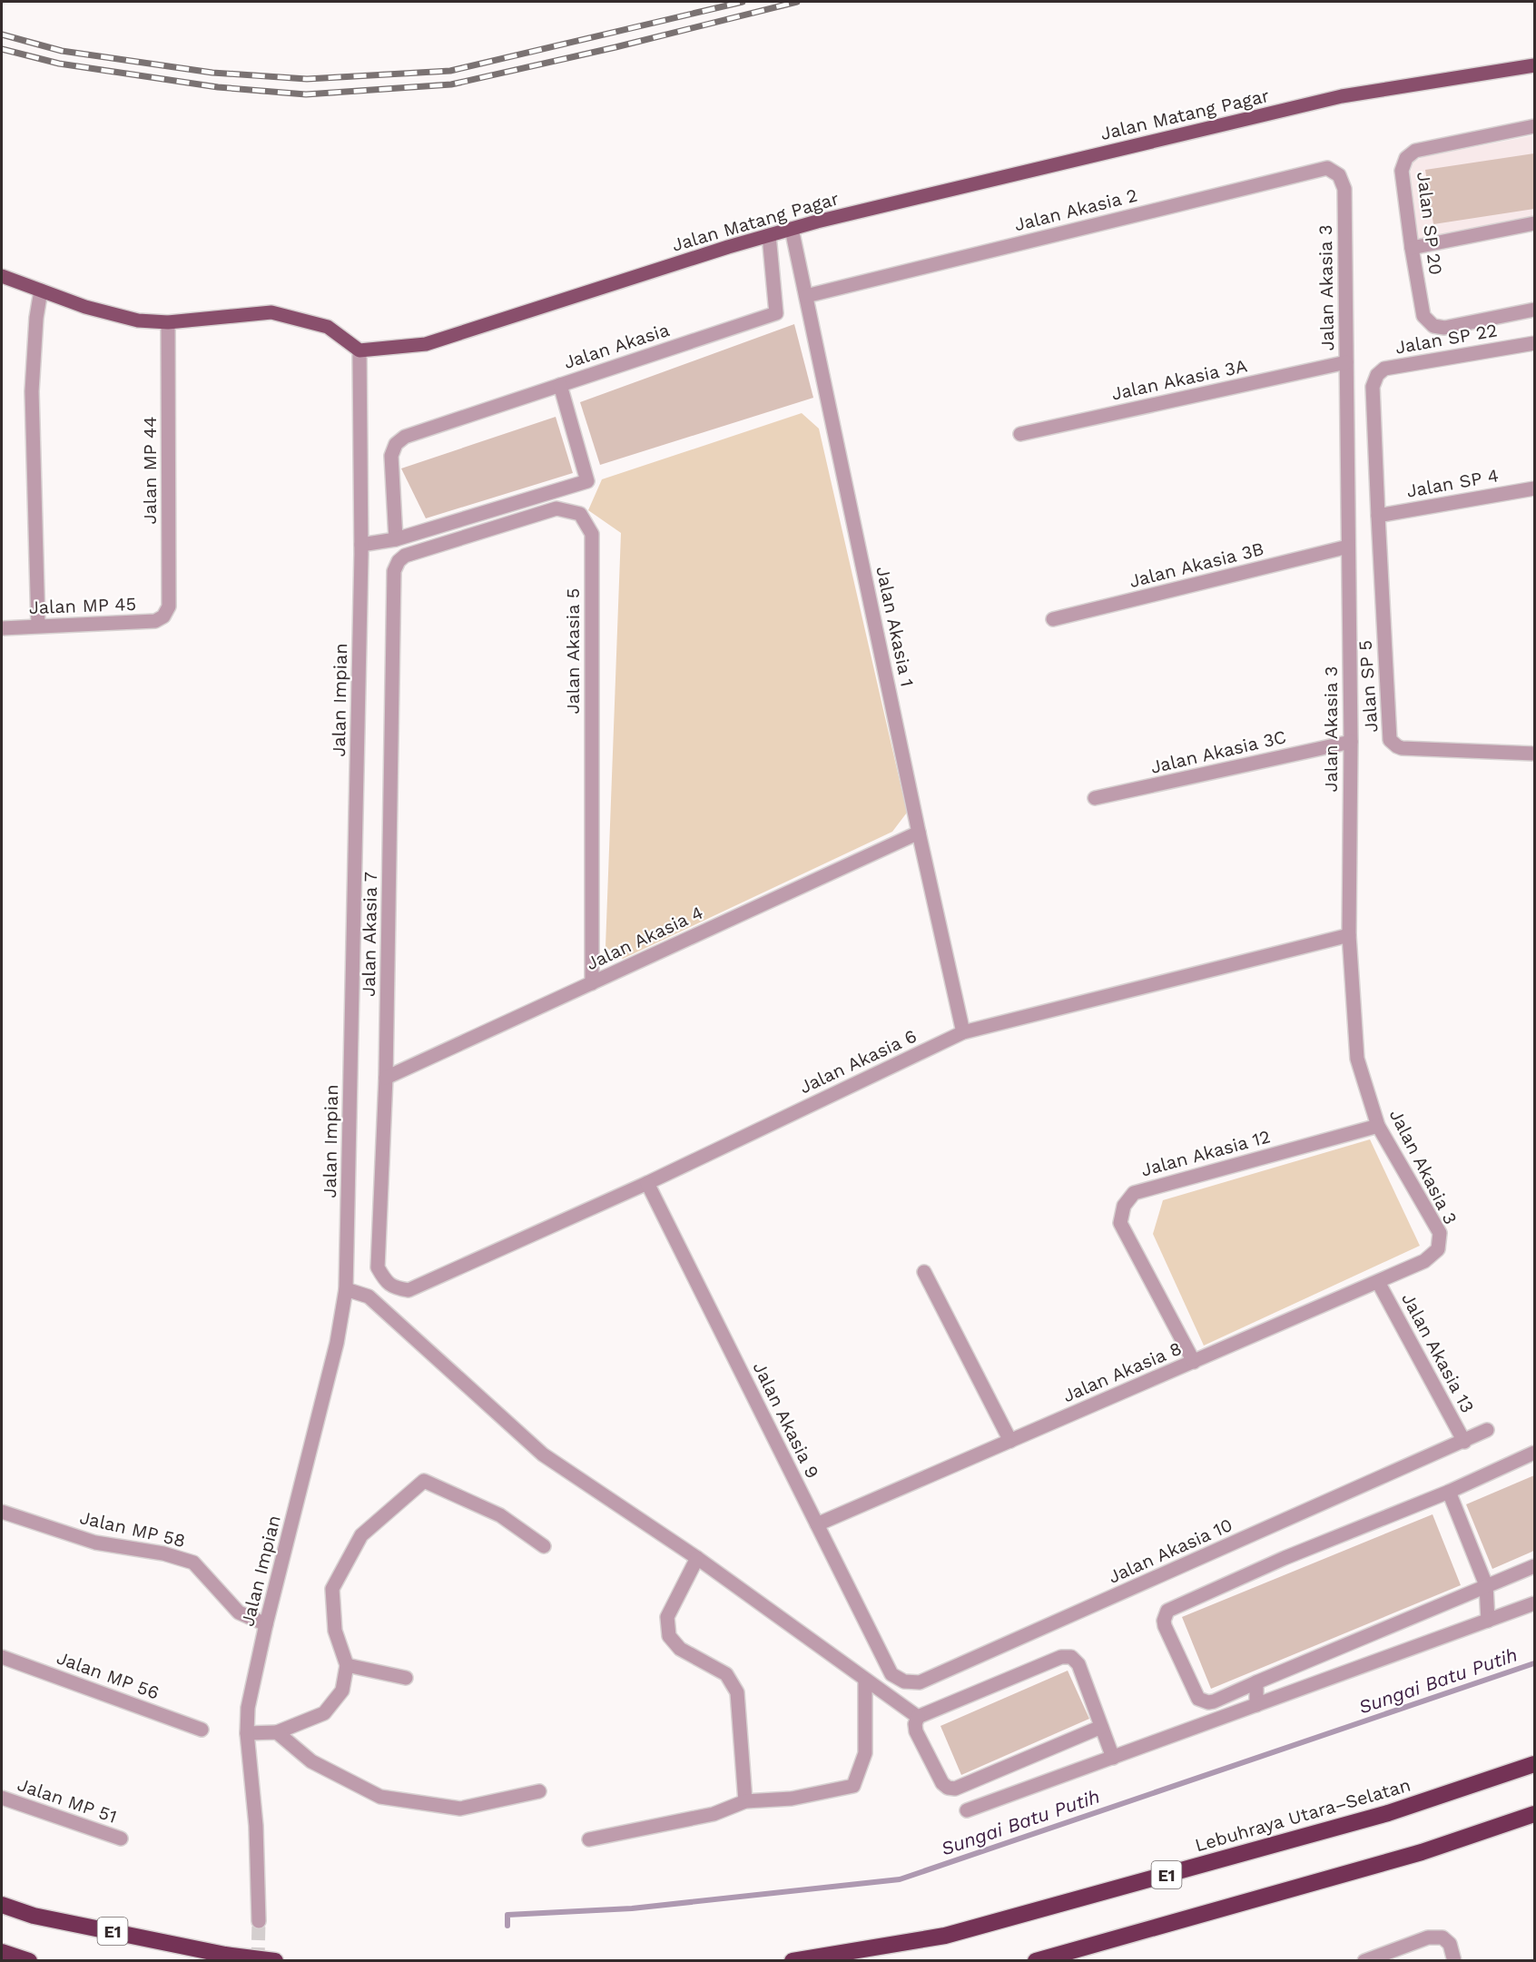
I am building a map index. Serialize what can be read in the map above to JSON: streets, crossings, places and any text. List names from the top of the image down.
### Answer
{
  "streets": {
    "highway": ["Lebuhraya Utara–Selatan", "E1"],
    "main road": ["Jalan Matang Pagar"],
    "street": [
      "Jalan Akasia 2",
      "Jalan SP 20",
      "Jalan Akasia 3",
      "Jalan SP 22",
      "Jalan Akasia",
      "Jalan Akasia 3A",
      "Jalan MP 44",
      "Jalan SP 4",
      "Jalan Akasia 3B",
      "Jalan MP 45",
      "Jalan Akasia 1",
      "Jalan Akasia 5",
      "Jalan SP 5",
      "Jalan Impian",
      "Jalan Akasia 3C",
      "Jalan Akasia 7",
      "Jalan Akasia 4",
      "Jalan Akasia 6",
      "Jalan Akasia 12",
      "Jalan Akasia 13",
      "Jalan Akasia 8",
      "Jalan Akasia 9",
      "Jalan MP 58",
      "Jalan Akasia 10",
      "Jalan MP 56",
      "Jalan MP 51"
    ]
  },
  "crossings": [
    ["Jalan Matang Pagar", "Jalan Akasia"],
    ["Jalan Matang Pagar", "Jalan Akasia 1"],
    ["Jalan Matang Pagar", "Jalan Impian"],
    ["Jalan Akasia 2", "Jalan Akasia 3"],
    ["Jalan Akasia 2", "Jalan Akasia 1"],
    ["Jalan Akasia 3", "Jalan Akasia 3A"],
    ["Jalan Akasia 3", "Jalan Akasia 3B"],
    ["Jalan Akasia 3", "Jalan Akasia 3C"],
    ["Jalan Akasia 3", "Jalan Akasia 6"],
    ["Jalan Akasia 3", "Jalan Akasia 12"],
    ["Jalan Akasia 3", "Jalan Akasia 8"],
    ["Jalan SP 22", "Jalan SP 4"],
    ["Jalan SP 22", "Jalan SP 5"],
    ["Jalan MP 44", "Jalan MP 45"],
    ["Jalan SP 4", "Jalan SP 5"],
    ["Jalan Akasia 1", "Jalan Akasia 4"],
    ["Jalan Akasia 1", "Jalan Akasia 6"],
    ["Jalan Akasia 5", "Jalan Akasia 7"],
    ["Jalan Akasia 5", "Jalan Akasia 4"],
    ["Jalan Impian", "Jalan MP 58"],
    ["Jalan Akasia 7", "Jalan Akasia 4"],
    ["Jalan Akasia 7", "Jalan Akasia 6"],
    ["Jalan Akasia 6", "Jalan Akasia 9"],
    ["Jalan Akasia 12", "Jalan Akasia 8"],
    ["Jalan Akasia 13", "Jalan Akasia 8"],
    ["Jalan Akasia 13", "Jalan Akasia 10"],
    ["Jalan Akasia 8", "Jalan Akasia 9"],
    ["Jalan Akasia 9", "Jalan Akasia 10"]
  ],
  "water": ["Sungai Batu Putih"]
}
